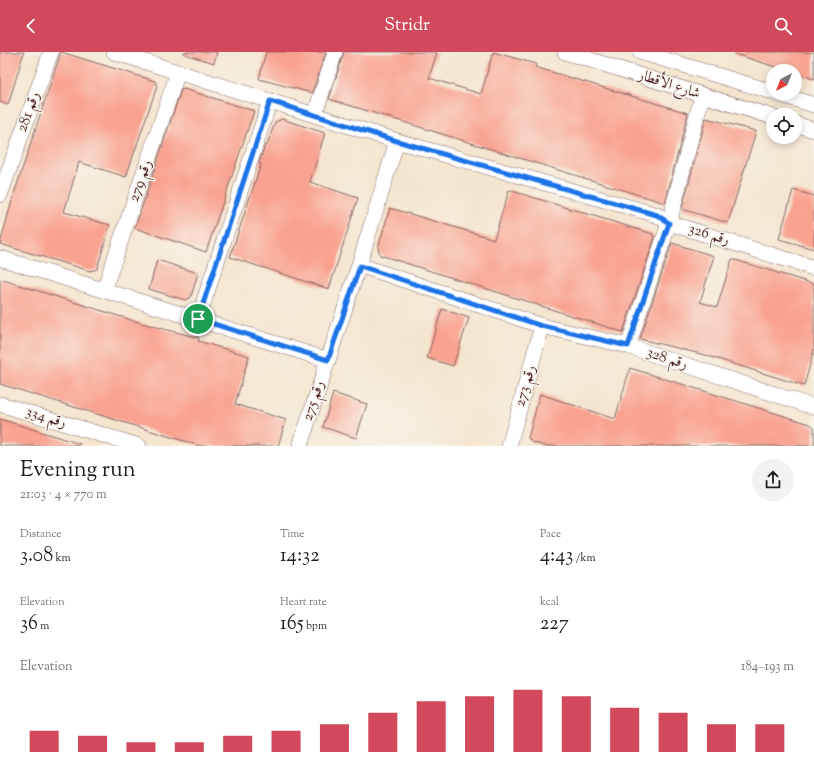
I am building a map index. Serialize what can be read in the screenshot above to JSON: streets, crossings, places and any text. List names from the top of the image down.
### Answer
{
  "streets": {
    "street": [
      "شارع الأقطار",
      "رقم 281",
      "رقم 279",
      "رقم 326",
      "رقم 328",
      "رقم 273",
      "رقم 275",
      "رقم 334"
    ]
  },
  "crossings": [
    ["رقم 279", "رقم 326"],
    ["رقم 326", "رقم 275"],
    ["رقم 328", "رقم 273"],
    ["رقم 328", "رقم 275"]
  ],
  "north": "bottom left",
  "page": {
    "header": "Stridr",
    "heading": ["Evening run", "21:03 · 4 × 770 m"],
    "stats": [
      ["Distance", "3.08 km"],
      ["Time", "14:32"],
      ["Pace", "4:43 /km"],
      ["Elevation", "36 m"],
      ["Heart rate", "165 bpm"],
      ["kcal", "227"]
    ],
    "chart": ["Elevation", "184–193 m"]
  }
}
